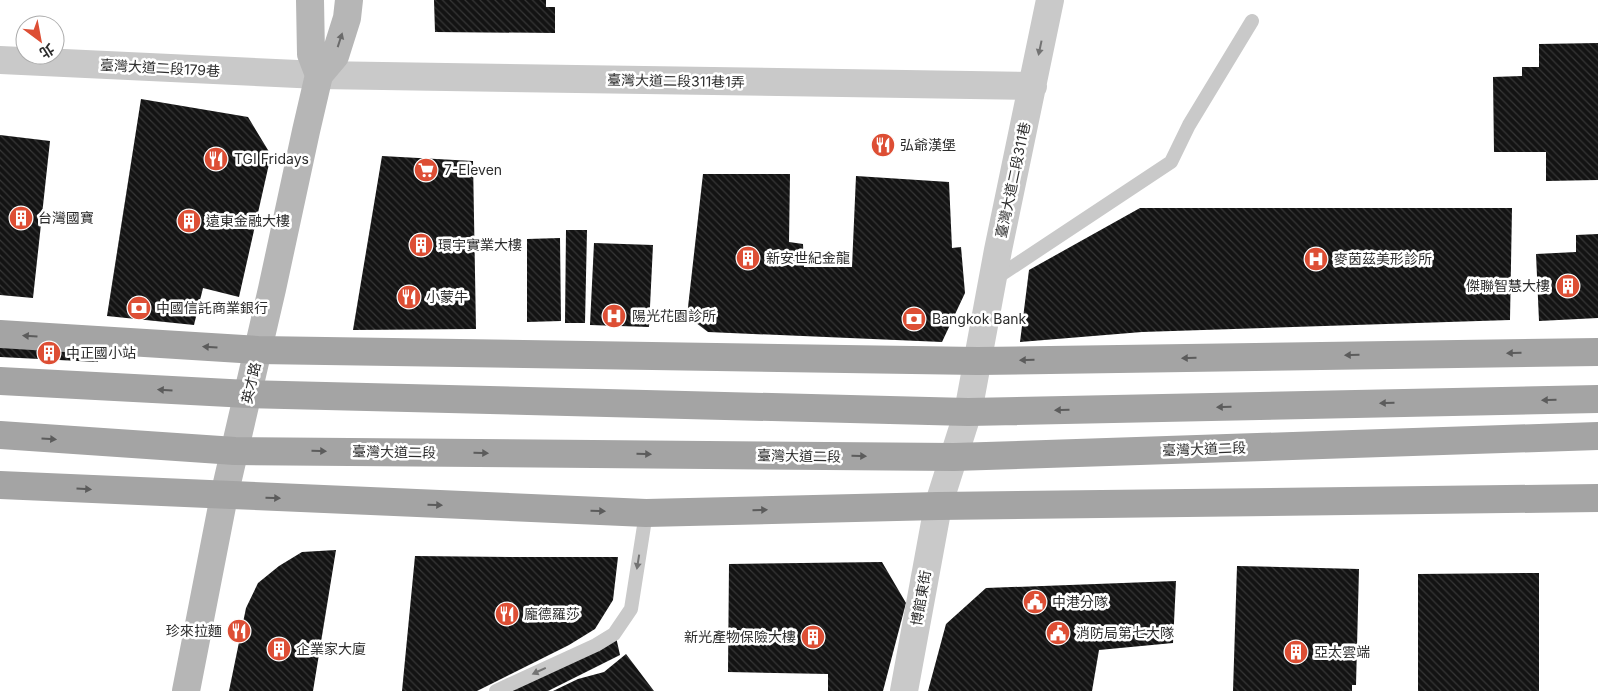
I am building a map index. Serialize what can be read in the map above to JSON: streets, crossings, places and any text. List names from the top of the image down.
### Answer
{
  "streets": {
    "main road": ["英才路", "臺灣大道二段"],
    "street": [
      "臺灣大道二段179巷",
      "臺灣大道二段311巷1弄",
      "臺灣大道二段311巷",
      "博館東街"
    ]
  },
  "crossings": [
    ["臺灣大道二段179巷", "臺灣大道二段311巷1弄"],
    ["臺灣大道二段179巷", "英才路"],
    ["臺灣大道二段311巷1弄", "臺灣大道二段311巷"],
    ["臺灣大道二段311巷1弄", "英才路"],
    ["臺灣大道二段311巷", "博館東街"],
    ["英才路", "臺灣大道二段"],
    ["臺灣大道二段", "博館東街"]
  ],
  "places": {
    "restaurant": [
      "弘爺漢堡",
      "TGI Fridays",
      "小蒙牛",
      "龐德羅莎",
      "珍來拉麵"
    ],
    "supermarket": ["7-Eleven"],
    "building": [
      "台灣國寶",
      "遠東金融大樓",
      "環宇實業大樓",
      "新安世紀金龍",
      "傑聯智慧大樓",
      "中正國小站",
      "新光產物保險大樓",
      "企業家大廈",
      "亞太雲端"
    ],
    "hospital": ["麥茵茲美形診所", "陽光花園診所"],
    "bank": ["中國信託商業銀行", "Bangkok Bank"],
    "public building": ["中港分隊", "消防局第七大隊"]
  },
  "north": "bottom right"
}
